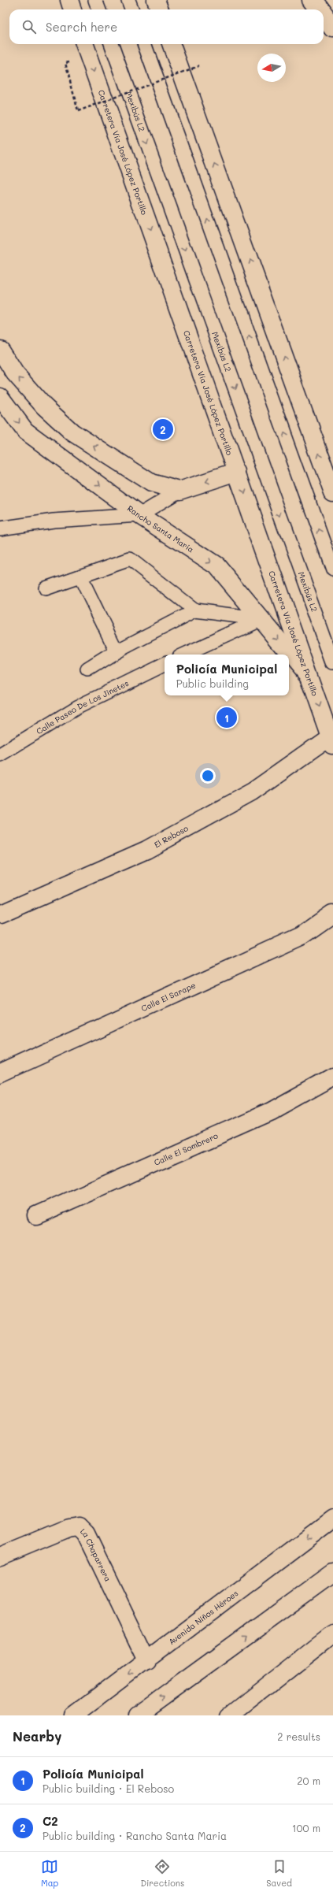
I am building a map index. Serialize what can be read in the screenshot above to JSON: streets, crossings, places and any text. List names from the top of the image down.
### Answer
{
  "streets": {
    "street": [
      "Carretera Vía José López Portillo",
      "Rancho Santa Maria",
      "El Reboso",
      "Calle El Sarape",
      "Calle El Sombrero",
      "La Chaparrera",
      "Avenida Niños Héroes"
    ],
    "lane": ["Mexibús L2", "Calle Paseo De Los Jinetes"]
  },
  "crossings": [
    ["Carretera Vía José López Portillo", "Rancho Santa Maria"],
    ["Carretera Vía José López Portillo", "El Reboso"],
    ["La Chaparrera", "Avenida Niños Héroes"]
  ],
  "north": "left",
  "page": {
    "search": "Search here",
    "pins": ["2", "1"],
    "popup": ["Policía Municipal", "Public building"],
    "heading": ["Nearby", "2 results"],
    "list": [
      {
        "mark": "1",
        "name": "Policía Municipal",
        "note": "Public building · El Reboso",
        "value": "20 m"
      },
      {
        "mark": "2",
        "name": "C2",
        "note": "Public building · Rancho Santa Maria",
        "value": "100 m"
      }
    ],
    "nav": ["Map", "Directions", "Saved"]
  }
}
